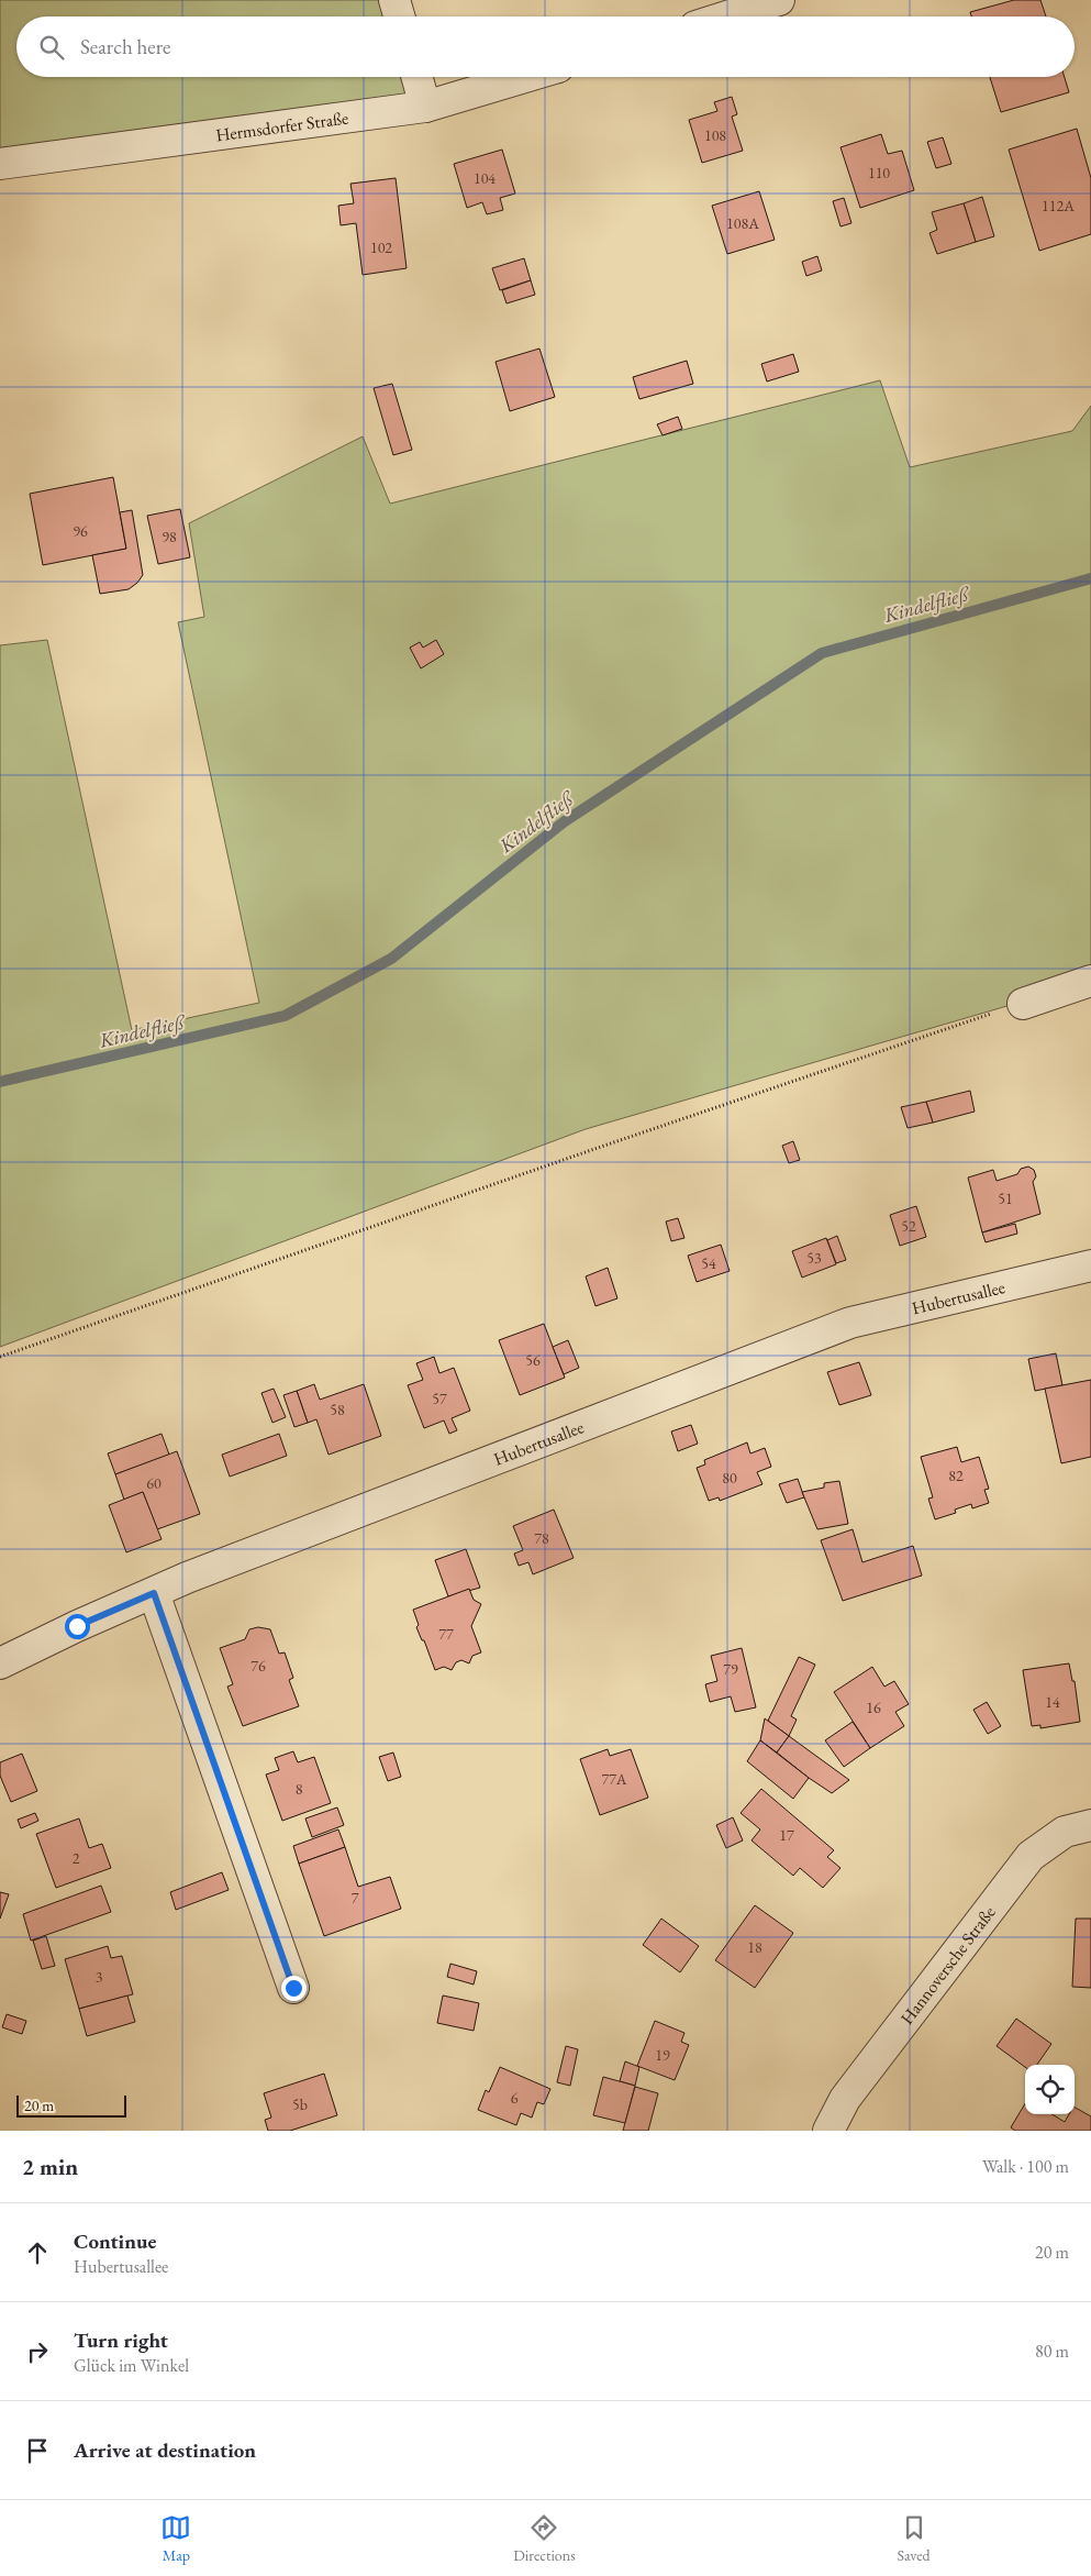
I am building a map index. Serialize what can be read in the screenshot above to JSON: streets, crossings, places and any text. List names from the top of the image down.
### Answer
{
  "streets": {
    "street": ["Hermsdorfer Straße", "Hubertusallee", "Hannoversche Straße"]
  },
  "water": ["Kindelfließ"],
  "house_numbers": [
    "108",
    "110",
    "104",
    "112A",
    "108A",
    "102",
    "96",
    "98",
    "51",
    "52",
    "53",
    "54",
    "56",
    "57",
    "58",
    "82",
    "80",
    "60",
    "78",
    "77",
    "76",
    "79",
    "14",
    "16",
    "77A",
    "8",
    "17",
    "2",
    "7",
    "18",
    "3",
    "19",
    "6",
    "5b"
  ],
  "scale_bar": "20 m",
  "page": {
    "search": "Search here",
    "scale": "20 m",
    "heading": ["2 min", "Walk · 100 m"],
    "list": [
      ["Continue", "Hubertusallee", "20 m"],
      ["Turn right", "Glück im Winkel", "80 m"],
      "Arrive at destination"
    ],
    "nav": ["Map", "Directions", "Saved"]
  }
}
